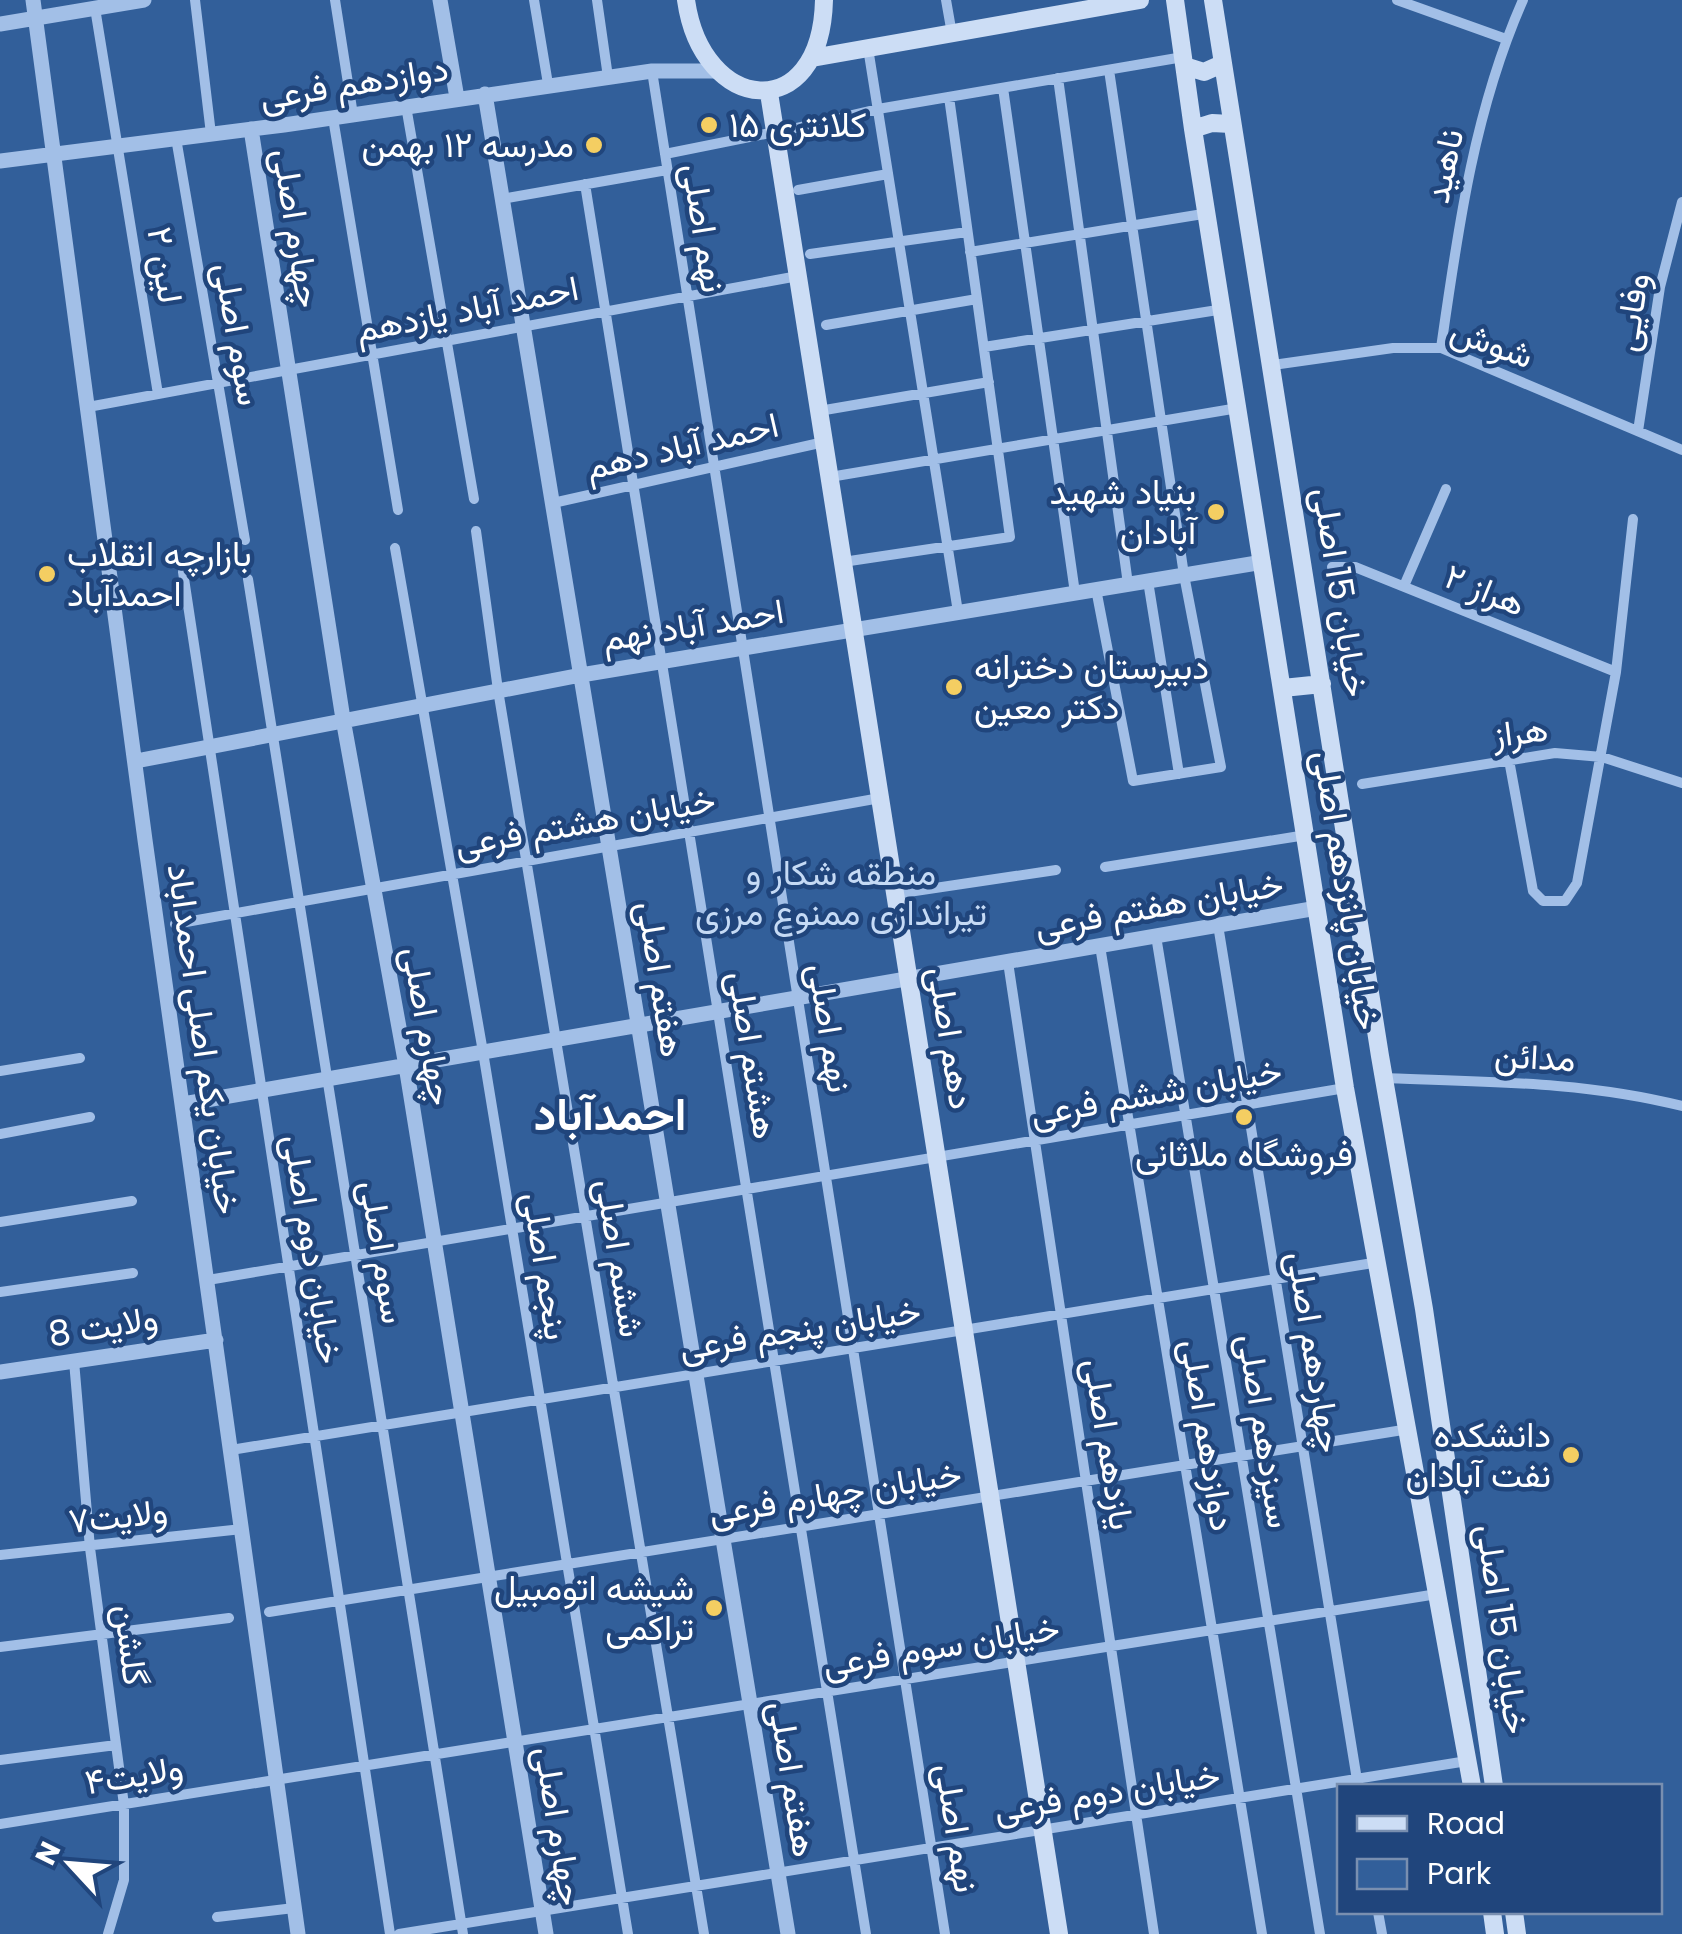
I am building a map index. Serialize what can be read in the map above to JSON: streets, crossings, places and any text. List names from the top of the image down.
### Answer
{
  "streets": {
    "main road": ["خیابان 15 اصلی", "خیابان پانزدهم اصلی", "دهم اصلی"],
    "street": [
      "دوازدهم فرعی",
      "ناهید",
      "چهارم اصلی",
      "نهم اصلی",
      "لین ۲",
      "احمد آباد یازدهم",
      "وفایی",
      "سوم اصلی",
      "شوش",
      "احمد آباد دهم",
      "هراز ۲",
      "احمد آباد نهم",
      "هراز",
      "خیابان هشتم فرعی",
      "خیابان هفتم فرعی",
      "هفتم اصلی",
      "خیابان یکم اصلی احمداباد",
      "هشتم اصلی",
      "مدائن",
      "خیابان ششم فرعی",
      "خیابان دوم اصلی",
      "ششم اصلی",
      "پنجم اصلی",
      "ولایت 8",
      "خیابان پنجم فرعی",
      "چهاردهم اصلی",
      "سیزدهم اصلی",
      "دوازدهم اصلی",
      "یازدهم اصلی",
      "خیابان چهارم فرعی",
      "ولایت۷",
      "گلشن",
      "خیابان سوم فرعی",
      "ولایت۴",
      "خیابان دوم فرعی"
    ]
  },
  "crossings": [
    ["دوازدهم فرعی", "چهارم اصلی"],
    ["دوازدهم فرعی", "نهم اصلی"],
    ["دوازدهم فرعی", "لین ۲"],
    ["دوازدهم فرعی", "سوم اصلی"],
    ["دوازدهم فرعی", "هفتم اصلی"],
    ["دوازدهم فرعی", "خیابان یکم اصلی احمداباد"],
    ["ناهید", "شوش"],
    ["چهارم اصلی", "احمد آباد یازدهم"],
    ["چهارم اصلی", "احمد آباد نهم"],
    ["چهارم اصلی", "خیابان هشتم فرعی"],
    ["چهارم اصلی", "خیابان هفتم فرعی"],
    ["چهارم اصلی", "خیابان ششم فرعی"],
    ["چهارم اصلی", "خیابان پنجم فرعی"],
    ["چهارم اصلی", "خیابان چهارم فرعی"],
    ["چهارم اصلی", "خیابان سوم فرعی"],
    ["چهارم اصلی", "خیابان دوم فرعی"],
    ["نهم اصلی", "احمد آباد یازدهم"],
    ["نهم اصلی", "احمد آباد دهم"],
    ["نهم اصلی", "احمد آباد نهم"],
    ["نهم اصلی", "خیابان هشتم فرعی"],
    ["نهم اصلی", "خیابان هفتم فرعی"],
    ["نهم اصلی", "خیابان ششم فرعی"],
    ["نهم اصلی", "خیابان پنجم فرعی"],
    ["نهم اصلی", "خیابان چهارم فرعی"],
    ["نهم اصلی", "خیابان سوم فرعی"],
    ["نهم اصلی", "خیابان دوم فرعی"],
    ["لین ۲", "احمد آباد یازدهم"],
    ["احمد آباد یازدهم", "سوم اصلی"],
    ["احمد آباد یازدهم", "هفتم اصلی"],
    ["احمد آباد یازدهم", "دهم اصلی"],
    ["احمد آباد یازدهم", "خیابان یکم اصلی احمداباد"],
    ["احمد آباد یازدهم", "هشتم اصلی"],
    ["وفایی", "شوش"],
    ["سوم اصلی", "احمد آباد نهم"],
    ["سوم اصلی", "خیابان هشتم فرعی"],
    ["سوم اصلی", "خیابان هفتم فرعی"],
    ["سوم اصلی", "خیابان ششم فرعی"],
    ["سوم اصلی", "خیابان پنجم فرعی"],
    ["سوم اصلی", "خیابان چهارم فرعی"],
    ["سوم اصلی", "خیابان سوم فرعی"],
    ["سوم اصلی", "خیابان دوم فرعی"],
    ["شوش", "خیابان 15 اصلی"],
    ["احمد آباد دهم", "هفتم اصلی"],
    ["احمد آباد دهم", "دهم اصلی"],
    ["احمد آباد دهم", "هشتم اصلی"],
    ["خیابان 15 اصلی", "مدائن"],
    ["احمد آباد نهم", "خیابان پانزدهم اصلی"],
    ["احمد آباد نهم", "هفتم اصلی"],
    ["احمد آباد نهم", "دهم اصلی"],
    ["احمد آباد نهم", "خیابان یکم اصلی احمداباد"],
    ["احمد آباد نهم", "هشتم اصلی"],
    ["احمد آباد نهم", "خیابان دوم اصلی"],
    ["احمد آباد نهم", "ششم اصلی"],
    ["احمد آباد نهم", "پنجم اصلی"],
    ["خیابان هشتم فرعی", "هفتم اصلی"],
    ["خیابان هشتم فرعی", "دهم اصلی"],
    ["خیابان هشتم فرعی", "هشتم اصلی"],
    ["خیابان هشتم فرعی", "خیابان دوم اصلی"],
    ["خیابان هشتم فرعی", "ششم اصلی"],
    ["خیابان هشتم فرعی", "پنجم اصلی"],
    ["خیابان پانزدهم اصلی", "خیابان هفتم فرعی"],
    ["خیابان پانزدهم اصلی", "خیابان ششم فرعی"],
    ["خیابان پانزدهم اصلی", "خیابان پنجم فرعی"],
    ["خیابان پانزدهم اصلی", "خیابان چهارم فرعی"],
    ["خیابان پانزدهم اصلی", "خیابان سوم فرعی"],
    ["خیابان پانزدهم اصلی", "خیابان دوم فرعی"],
    ["خیابان هفتم فرعی", "هفتم اصلی"],
    ["خیابان هفتم فرعی", "دهم اصلی"],
    ["خیابان هفتم فرعی", "خیابان یکم اصلی احمداباد"],
    ["خیابان هفتم فرعی", "هشتم اصلی"],
    ["خیابان هفتم فرعی", "خیابان دوم اصلی"],
    ["خیابان هفتم فرعی", "ششم اصلی"],
    ["خیابان هفتم فرعی", "پنجم اصلی"],
    ["خیابان هفتم فرعی", "چهاردهم اصلی"],
    ["خیابان هفتم فرعی", "سیزدهم اصلی"],
    ["خیابان هفتم فرعی", "دوازدهم اصلی"],
    ["خیابان هفتم فرعی", "یازدهم اصلی"],
    ["هفتم اصلی", "خیابان ششم فرعی"],
    ["هفتم اصلی", "خیابان پنجم فرعی"],
    ["هفتم اصلی", "خیابان چهارم فرعی"],
    ["هفتم اصلی", "خیابان سوم فرعی"],
    ["هفتم اصلی", "خیابان دوم فرعی"],
    ["دهم اصلی", "خیابان ششم فرعی"],
    ["دهم اصلی", "خیابان پنجم فرعی"],
    ["دهم اصلی", "خیابان چهارم فرعی"],
    ["دهم اصلی", "خیابان سوم فرعی"],
    ["دهم اصلی", "خیابان دوم فرعی"],
    ["خیابان یکم اصلی احمداباد", "خیابان ششم فرعی"],
    ["خیابان یکم اصلی احمداباد", "ولایت 8"],
    ["خیابان یکم اصلی احمداباد", "خیابان پنجم فرعی"],
    ["خیابان یکم اصلی احمداباد", "ولایت۷"],
    ["خیابان یکم اصلی احمداباد", "خیابان سوم فرعی"],
    ["خیابان یکم اصلی احمداباد", "ولایت۴"],
    ["هشتم اصلی", "خیابان ششم فرعی"],
    ["هشتم اصلی", "خیابان پنجم فرعی"],
    ["هشتم اصلی", "خیابان چهارم فرعی"],
    ["هشتم اصلی", "خیابان سوم فرعی"],
    ["هشتم اصلی", "خیابان دوم فرعی"],
    ["خیابان ششم فرعی", "خیابان دوم اصلی"],
    ["خیابان ششم فرعی", "ششم اصلی"],
    ["خیابان ششم فرعی", "پنجم اصلی"],
    ["خیابان ششم فرعی", "چهاردهم اصلی"],
    ["خیابان ششم فرعی", "سیزدهم اصلی"],
    ["خیابان ششم فرعی", "دوازدهم اصلی"],
    ["خیابان ششم فرعی", "یازدهم اصلی"],
    ["خیابان دوم اصلی", "خیابان پنجم فرعی"],
    ["خیابان دوم اصلی", "خیابان چهارم فرعی"],
    ["خیابان دوم اصلی", "خیابان سوم فرعی"],
    ["ششم اصلی", "خیابان پنجم فرعی"],
    ["ششم اصلی", "خیابان چهارم فرعی"],
    ["ششم اصلی", "خیابان سوم فرعی"],
    ["ششم اصلی", "خیابان دوم فرعی"],
    ["پنجم اصلی", "خیابان پنجم فرعی"],
    ["پنجم اصلی", "خیابان چهارم فرعی"],
    ["پنجم اصلی", "خیابان سوم فرعی"],
    ["پنجم اصلی", "خیابان دوم فرعی"],
    ["ولایت 8", "گلشن"],
    ["خیابان پنجم فرعی", "چهاردهم اصلی"],
    ["خیابان پنجم فرعی", "سیزدهم اصلی"],
    ["خیابان پنجم فرعی", "دوازدهم اصلی"],
    ["خیابان پنجم فرعی", "یازدهم اصلی"],
    ["چهاردهم اصلی", "خیابان چهارم فرعی"],
    ["چهاردهم اصلی", "خیابان سوم فرعی"],
    ["چهاردهم اصلی", "خیابان دوم فرعی"],
    ["سیزدهم اصلی", "خیابان چهارم فرعی"],
    ["سیزدهم اصلی", "خیابان سوم فرعی"],
    ["سیزدهم اصلی", "خیابان دوم فرعی"],
    ["دوازدهم اصلی", "خیابان چهارم فرعی"],
    ["دوازدهم اصلی", "خیابان سوم فرعی"],
    ["دوازدهم اصلی", "خیابان دوم فرعی"],
    ["یازدهم اصلی", "خیابان چهارم فرعی"],
    ["یازدهم اصلی", "خیابان سوم فرعی"],
    ["یازدهم اصلی", "خیابان دوم فرعی"],
    ["ولایت۷", "گلشن"],
    ["گلشن", "ولایت۴"],
    ["خیابان سوم فرعی", "ولایت۴"]
  ],
  "districts": ["احمدآباد"],
  "parks": ["منطقه شکار و تیراندازی ممنوع مرزی"],
  "places": [
    "کلانتری ۱۵",
    "مدرسه ۱۲ بهمن",
    "بنیاد شهید آبادان",
    "بازارچه انقلاب احمدآباد",
    "دبیرستان دخترانه دکتر معین",
    "فروشگاه ملاثانی",
    "دانشکده نفت آبادان",
    "شیشه اتومبیل تراکمی"
  ],
  "legend": ["Road", "Park"],
  "north": "top left"
}
